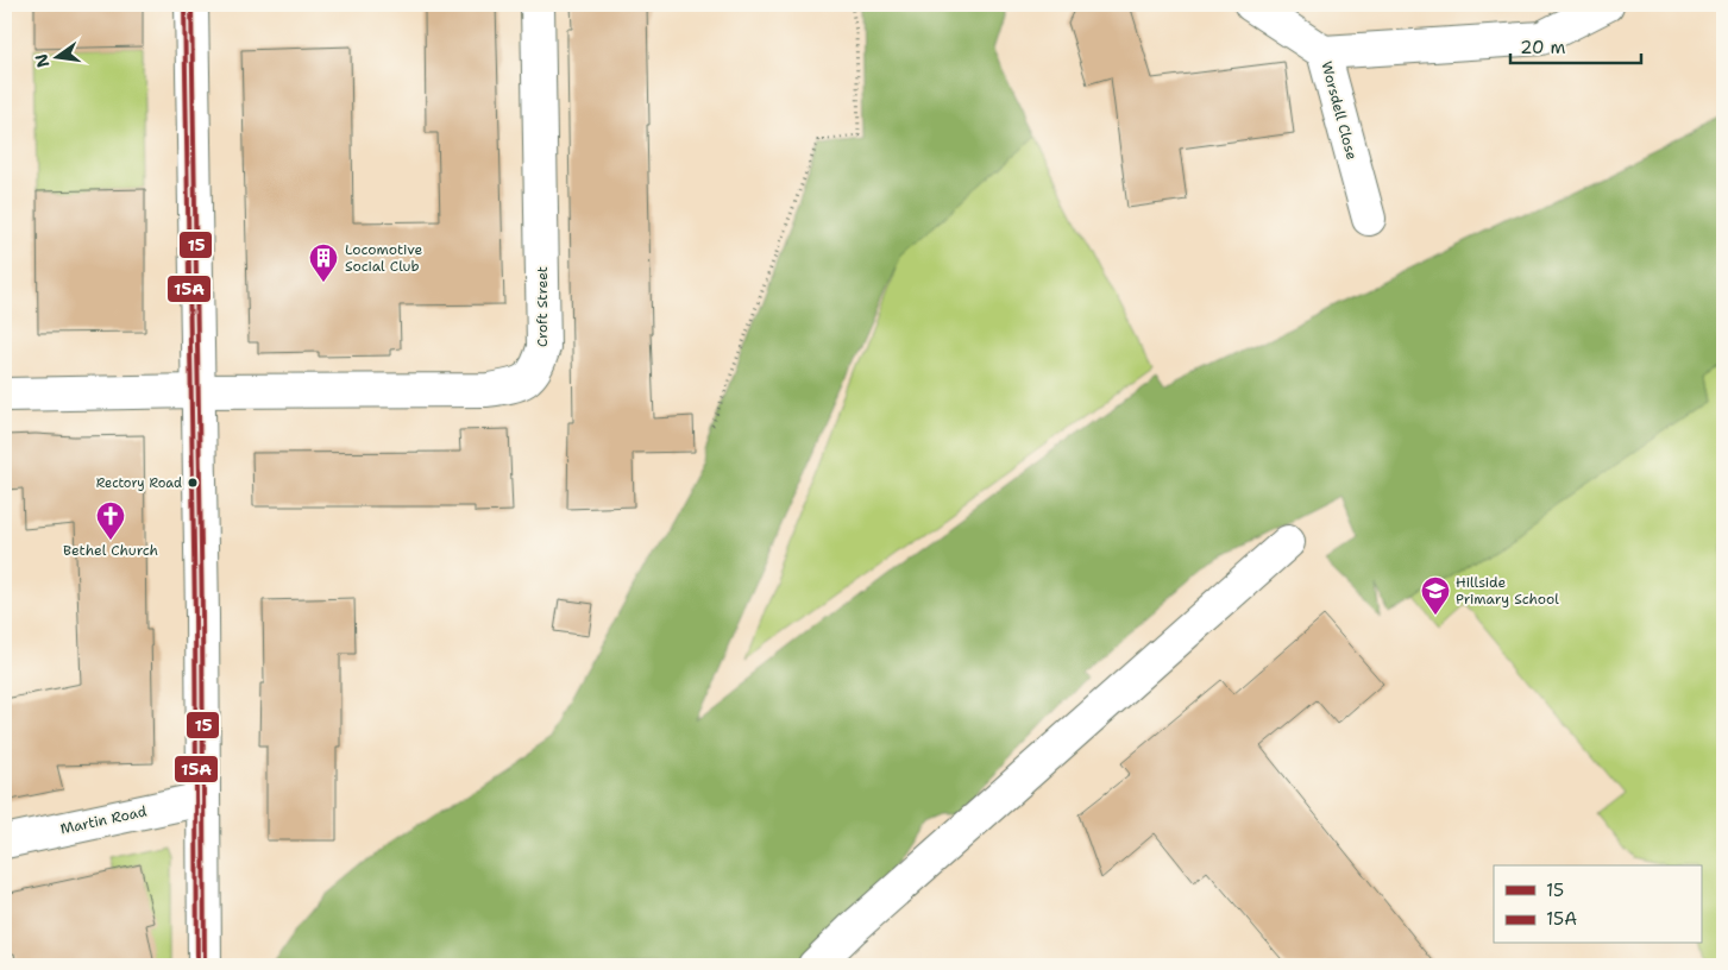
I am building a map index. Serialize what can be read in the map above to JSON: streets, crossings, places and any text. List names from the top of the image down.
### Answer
{
  "streets": {
    "street": ["Worsdell Close", "Croft Street", "Martin Road"]
  },
  "places": {
    "building": ["Locomotive Social Club"],
    "other": ["Rectory Road"],
    "church": ["Bethel Church"],
    "school or university": ["Hillside Primary School"]
  },
  "lines": ["transit line 15", "transit line 15A"],
  "legend": ["15", "15A"],
  "scale_bar": "20 m",
  "north": "left"
}
